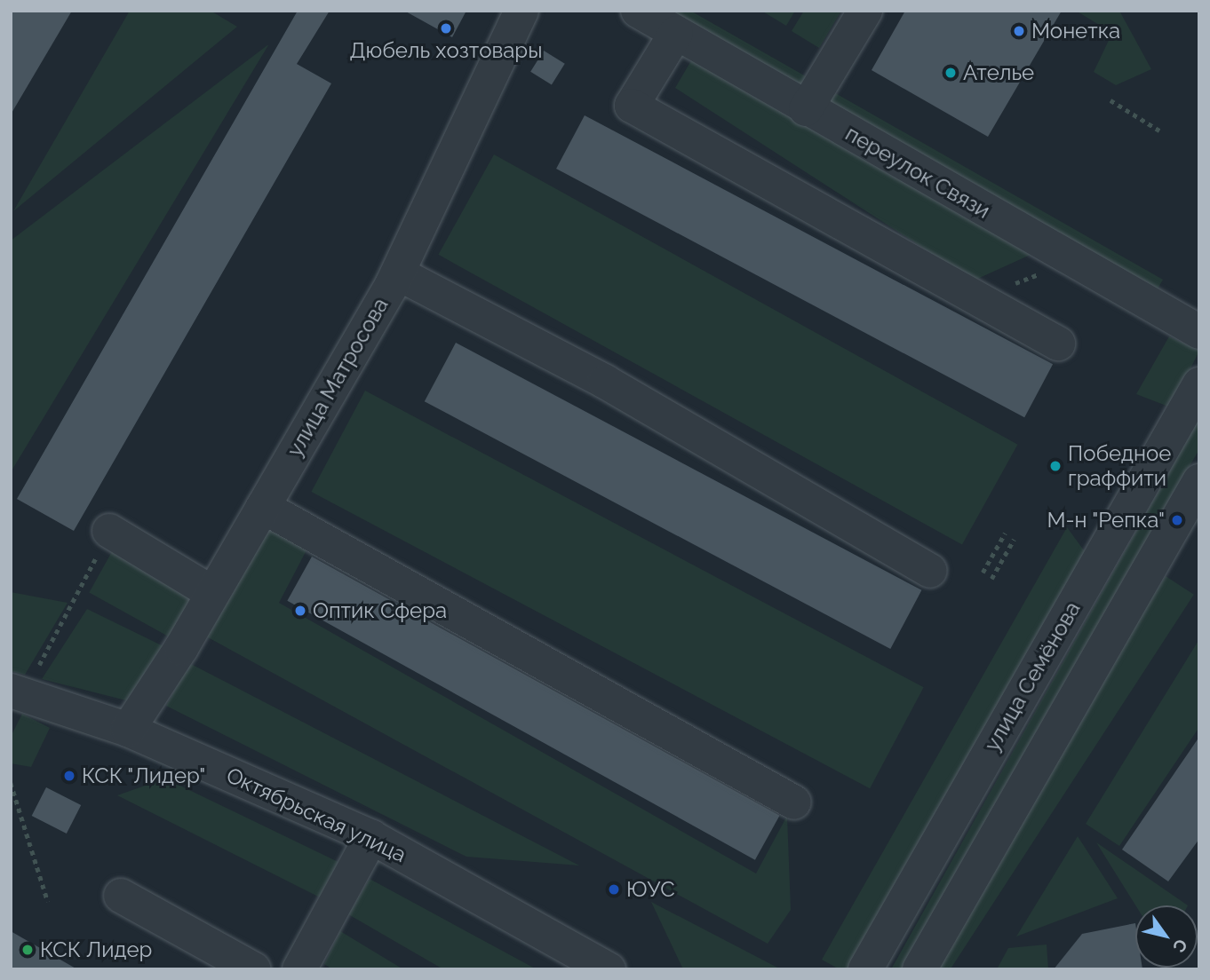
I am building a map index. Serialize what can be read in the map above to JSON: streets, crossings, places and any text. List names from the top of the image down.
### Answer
{
  "streets": {
    "street": [
      "переулок Связи",
      "улица Матросова",
      "улица Семёнова",
      "Октябрьская улица"
    ]
  },
  "crossings": [
    ["улица Матросова", "Октябрьская улица"]
  ],
  "places": [
    "Дюбель хозтовары",
    "Монетка",
    "Ателье",
    "Победное граффити",
    "М-н \"Репка\"",
    "Оптик Сфера",
    "КСК \"Лидер\"",
    "ЮУС",
    "КСК Лидер"
  ],
  "north": "bottom right"
}
